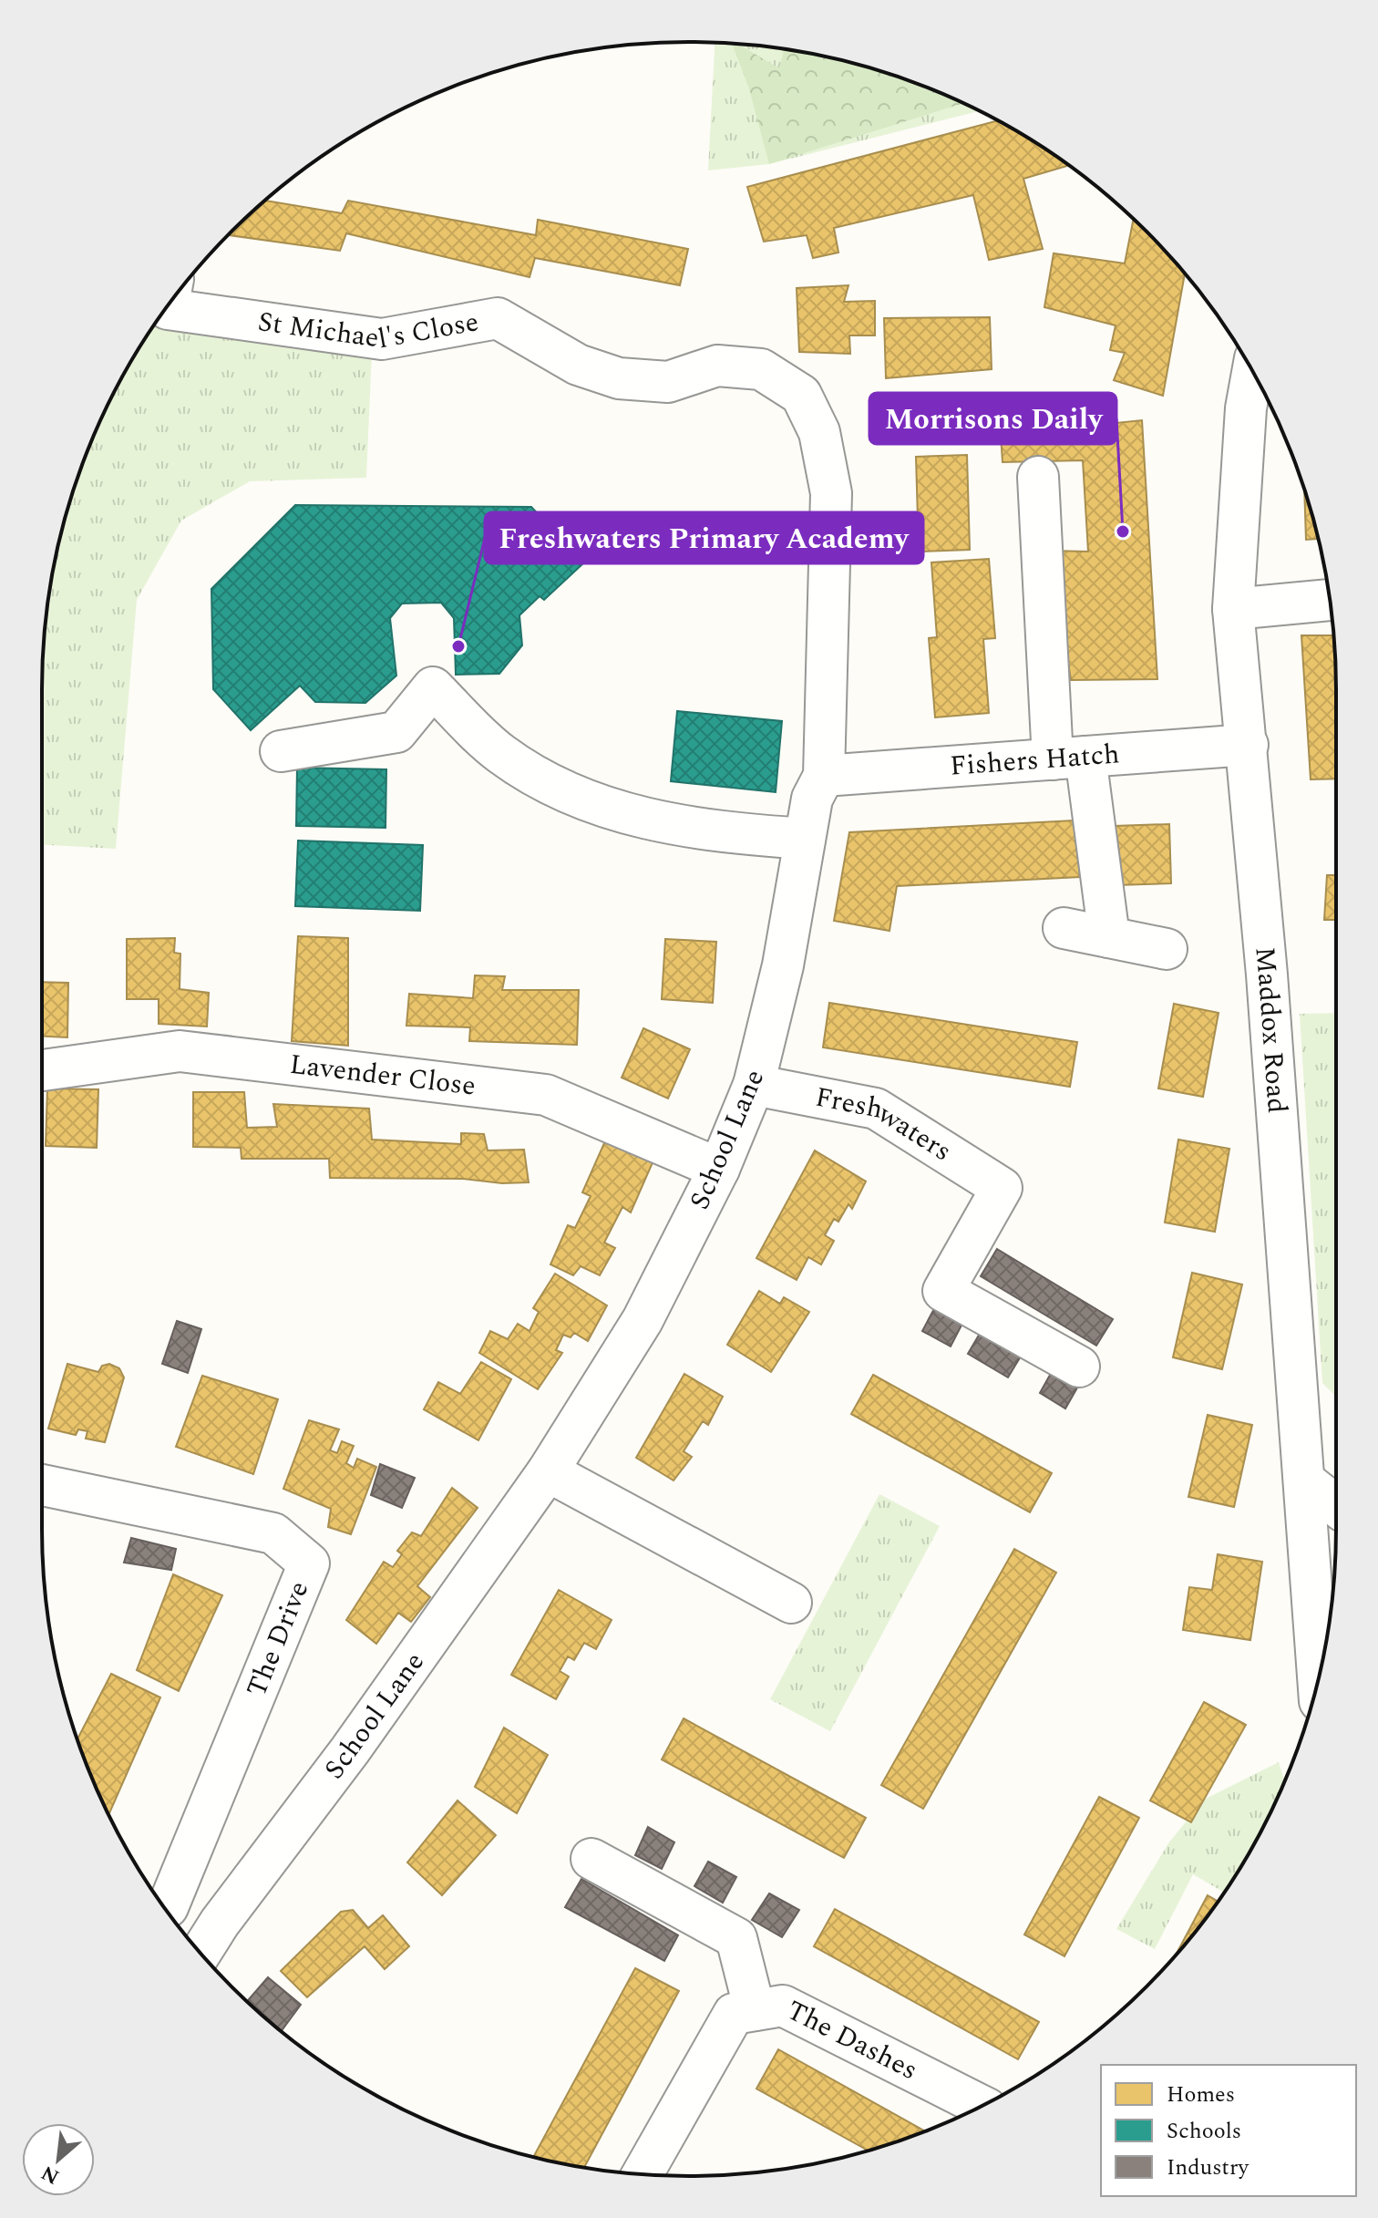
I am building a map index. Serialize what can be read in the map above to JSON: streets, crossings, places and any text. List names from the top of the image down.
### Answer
{
  "streets": {
    "street": [
      "St Michael's Close",
      "Fishers Hatch",
      "Maddox Road",
      "Lavender Close",
      "Freshwaters",
      "School Lane",
      "The Drive",
      "The Dashes"
    ]
  },
  "crossings": [
    ["St Michael's Close", "Fishers Hatch"],
    ["St Michael's Close", "School Lane"],
    ["Fishers Hatch", "Maddox Road"],
    ["Fishers Hatch", "School Lane"],
    ["Lavender Close", "School Lane"],
    ["Freshwaters", "School Lane"]
  ],
  "places": ["Morrisons Daily", "Freshwaters Primary Academy"],
  "legend": ["Homes", "Schools", "Industry"],
  "north": "bottom left"
}
